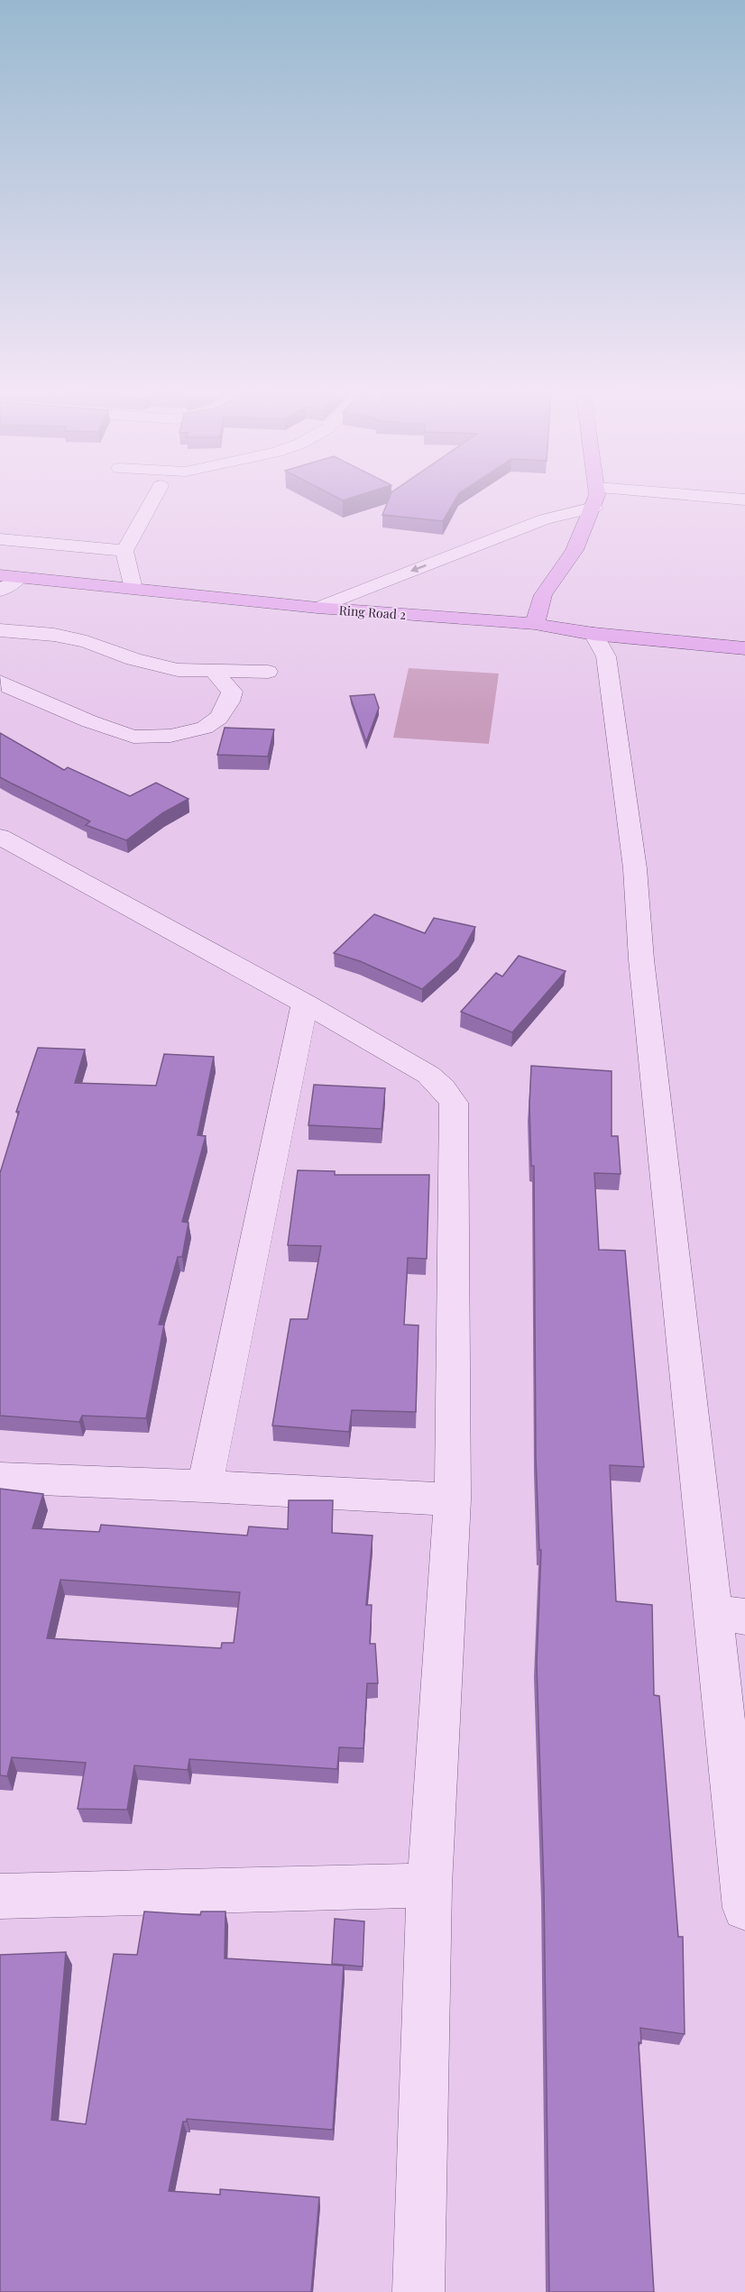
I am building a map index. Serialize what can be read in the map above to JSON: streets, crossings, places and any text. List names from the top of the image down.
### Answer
{
  "streets": {
    "main road": ["Ring Road 2"]
  }
}
